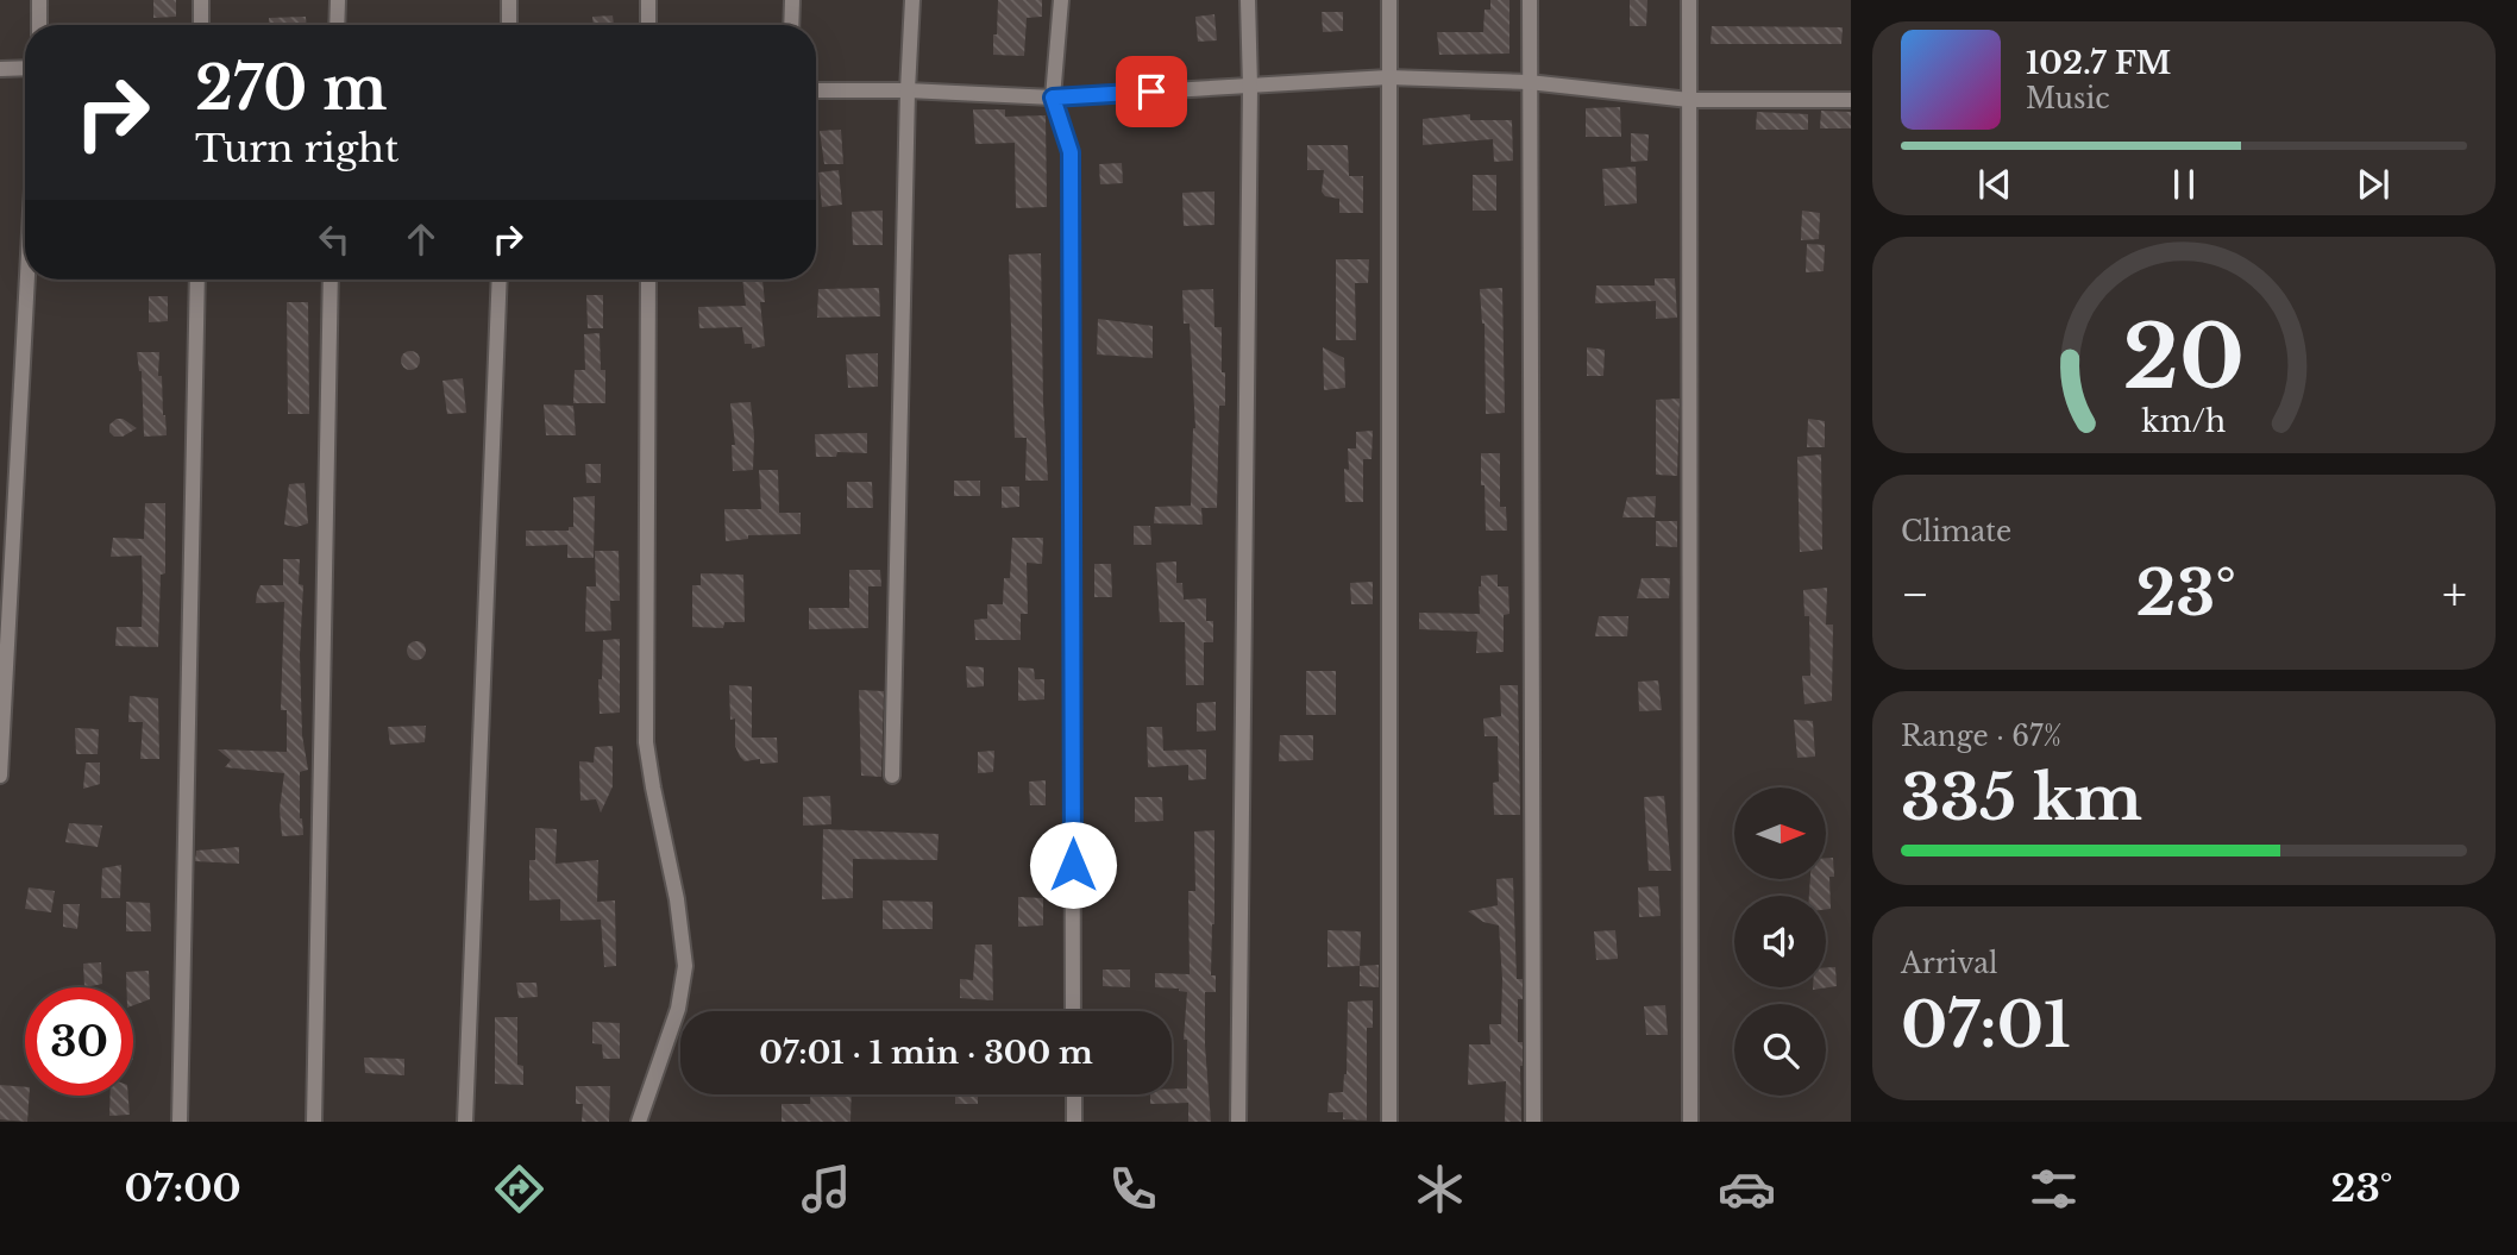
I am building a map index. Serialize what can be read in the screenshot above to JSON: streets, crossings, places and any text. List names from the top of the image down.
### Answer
{
  "north": "right",
  "page": {
    "turn": ["270 m", "Turn right"],
    "song": ["102.7 FM", "Music"],
    "tile": [
      "Climate",
      ["Range · 67%", "335 km"],
      ["Arrival", "07:01"]
    ],
    "heat": ["−", "23°", "+"],
    "limit": "30",
    "trip": "07:01 · 1 min · 300 m",
    "tabs": ["07:00", "23°"],
    "gauge": ["20", "km/h"]
  }
}
